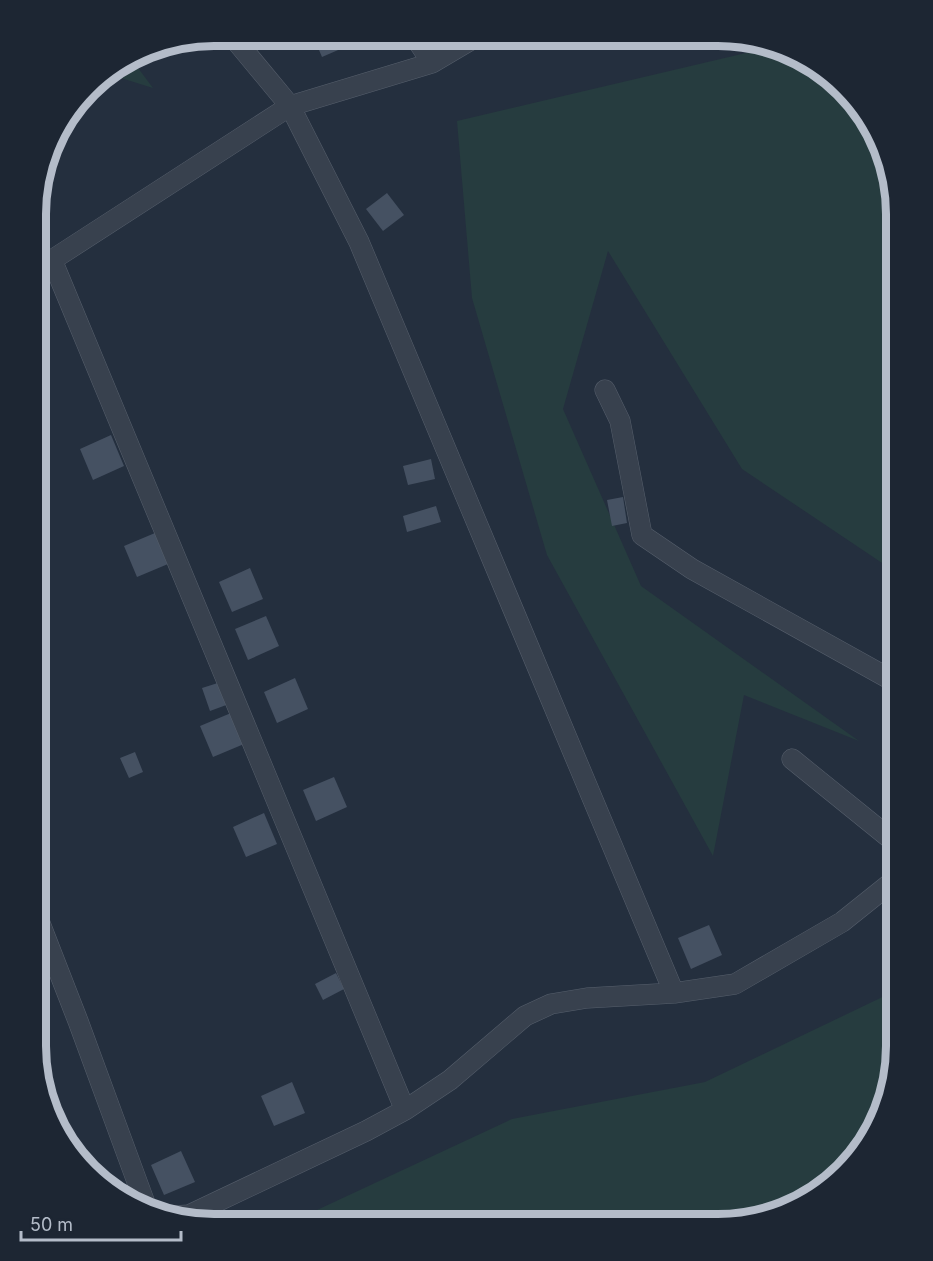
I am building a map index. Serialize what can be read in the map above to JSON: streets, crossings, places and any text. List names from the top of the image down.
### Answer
{
  "scale_bar": "50 m"
}
